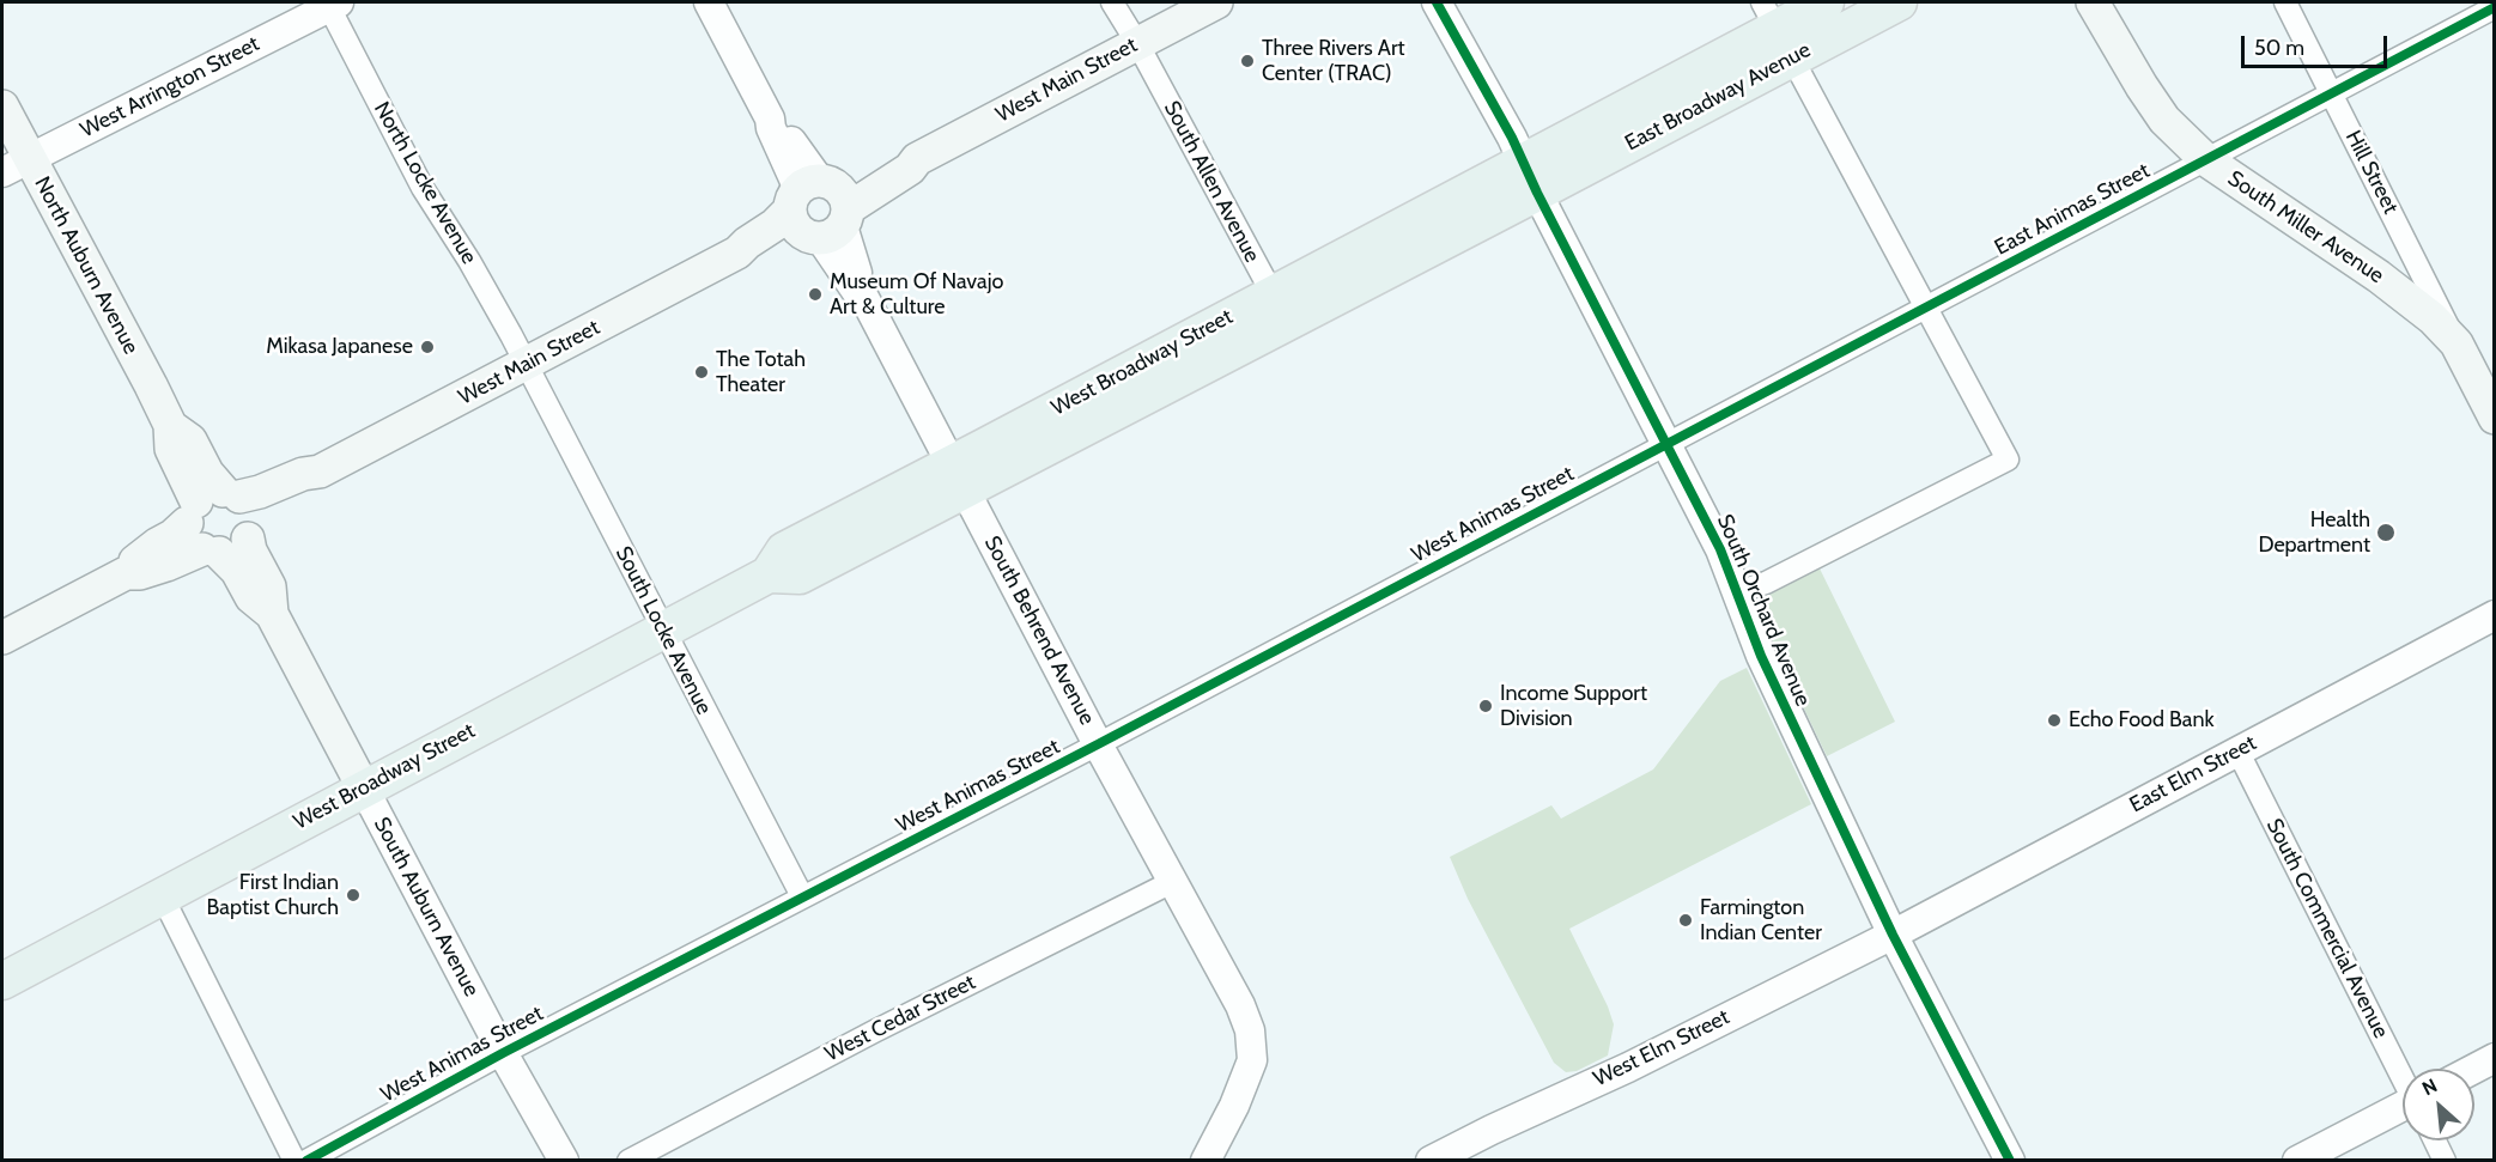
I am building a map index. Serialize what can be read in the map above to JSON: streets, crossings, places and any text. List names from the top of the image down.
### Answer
{
  "streets": {
    "main road": [
      "West Main Street",
      "East Broadway Avenue",
      "South Miller Avenue",
      "North Auburn Avenue",
      "West Broadway Street",
      "South Auburn Avenue"
    ],
    "street": [
      "West Arrington Street",
      "Hill Street",
      "South Allen Avenue",
      "North Locke Avenue",
      "East Animas Street",
      "West Animas Street",
      "South Orchard Avenue",
      "South Locke Avenue",
      "South Behrend Avenue",
      "East Elm Street",
      "South Commercial Avenue",
      "West Cedar Street",
      "West Elm Street"
    ]
  },
  "crossings": [
    ["West Main Street", "South Allen Avenue"],
    ["West Main Street", "North Locke Avenue"],
    ["West Main Street", "North Auburn Avenue"],
    ["West Main Street", "South Locke Avenue"],
    ["West Main Street", "South Behrend Avenue"],
    ["West Main Street", "South Auburn Avenue"],
    ["West Arrington Street", "North Locke Avenue"],
    ["West Arrington Street", "North Auburn Avenue"],
    ["East Broadway Avenue", "West Broadway Street"],
    ["East Broadway Avenue", "South Orchard Avenue"],
    ["Hill Street", "East Animas Street"],
    ["Hill Street", "South Miller Avenue"],
    ["South Allen Avenue", "West Broadway Street"],
    ["North Locke Avenue", "South Locke Avenue"],
    ["East Animas Street", "South Miller Avenue"],
    ["East Animas Street", "West Animas Street"],
    ["East Animas Street", "South Orchard Avenue"],
    ["North Auburn Avenue", "South Auburn Avenue"],
    ["West Broadway Street", "South Orchard Avenue"],
    ["West Broadway Street", "South Locke Avenue"],
    ["West Broadway Street", "South Behrend Avenue"],
    ["West Broadway Street", "South Auburn Avenue"],
    ["West Animas Street", "South Orchard Avenue"],
    ["West Animas Street", "South Locke Avenue"],
    ["West Animas Street", "South Behrend Avenue"],
    ["West Animas Street", "South Auburn Avenue"],
    ["South Orchard Avenue", "East Elm Street"],
    ["South Orchard Avenue", "West Elm Street"],
    ["South Behrend Avenue", "West Cedar Street"],
    ["East Elm Street", "South Commercial Avenue"],
    ["East Elm Street", "West Elm Street"]
  ],
  "places": [
    "Three Rivers Art Center (TRAC)",
    "Museum Of Navajo Art & Culture",
    "Mikasa Japanese",
    "The Totah Theater",
    "Health Department",
    "Income Support Division",
    "Echo Food Bank",
    "First Indian Baptist Church",
    "Farmington Indian Center"
  ],
  "scale_bar": "50 m",
  "north": "top left"
}
